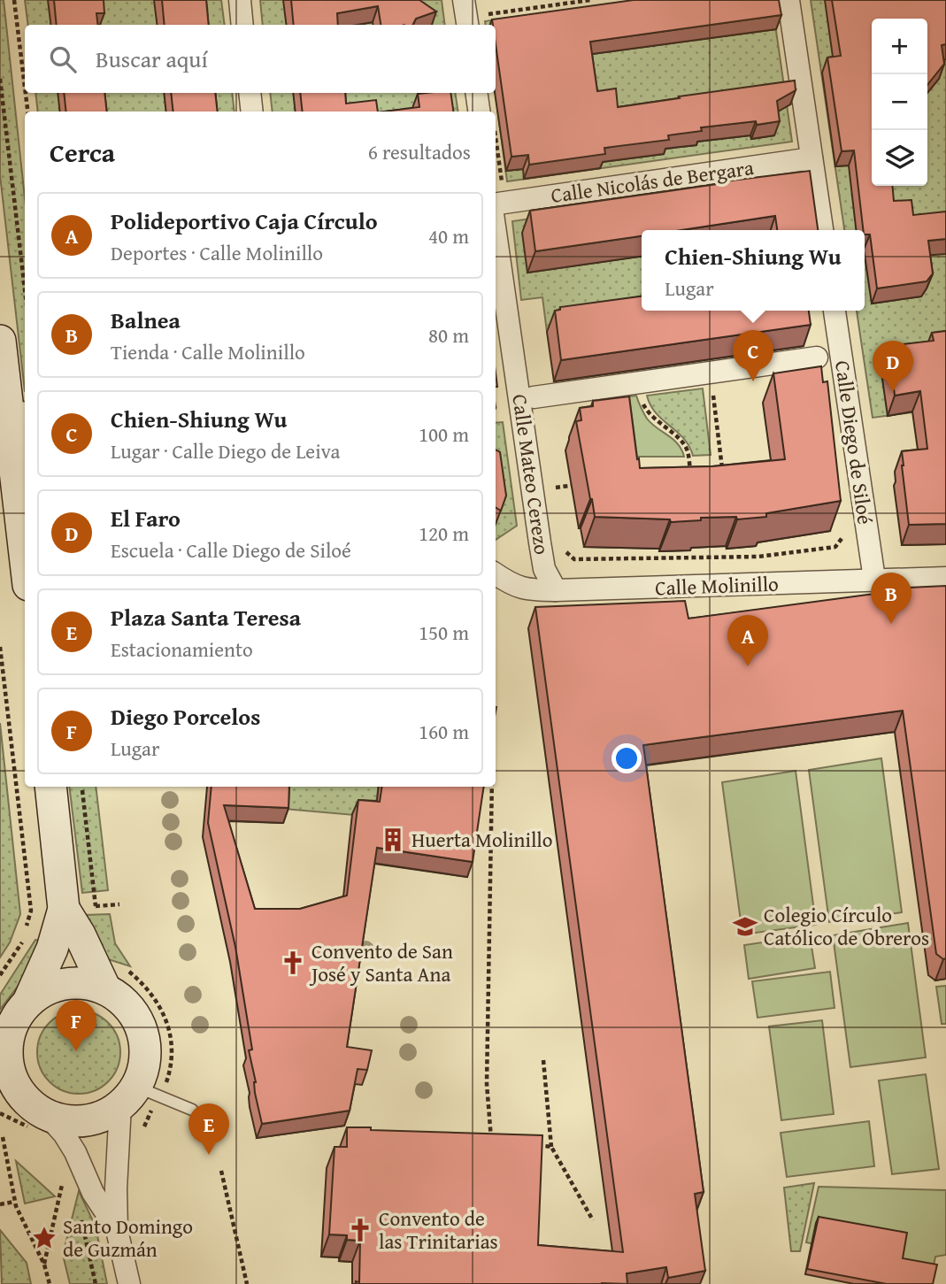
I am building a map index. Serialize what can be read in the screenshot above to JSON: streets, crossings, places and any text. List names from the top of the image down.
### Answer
{
  "streets": {
    "street": [
      "Calle Nicolás de Bergara",
      "Calle Diego de Siloé",
      "Calle Mateo Cerezo",
      "Calle Molinillo"
    ]
  },
  "crossings": [
    ["Calle Diego de Siloé", "Calle Molinillo"],
    ["Calle Mateo Cerezo", "Calle Molinillo"]
  ],
  "places": {
    "building": ["Huerta Molinillo"],
    "school or university": ["Colegio Círculo Católico de Obreros"],
    "church": ["Convento de San José y Santa Ana", "Convento de las Trinitarias"],
    "place": ["Santo Domingo de Guzmán"]
  },
  "page": {
    "map_buttons": ["+", "−"],
    "search": "Buscar aquí",
    "heading": ["Cerca", "6 resultados"],
    "list": [
      {
        "mark": "A",
        "name": "Polideportivo Caja Círculo",
        "note": "Deportes · Calle Molinillo",
        "value": "40 m"
      },
      {
        "mark": "B",
        "name": "Balnea",
        "note": "Tienda · Calle Molinillo",
        "value": "80 m"
      },
      {
        "mark": "C",
        "name": "Chien-Shiung Wu",
        "note": "Lugar · Calle Diego de Leiva",
        "value": "100 m"
      },
      {
        "mark": "D",
        "name": "El Faro",
        "note": "Escuela · Calle Diego de Siloé",
        "value": "120 m"
      },
      {
        "mark": "E",
        "name": "Plaza Santa Teresa",
        "note": "Estacionamiento",
        "value": "150 m"
      },
      {
        "mark": "F",
        "name": "Diego Porcelos",
        "note": "Lugar",
        "value": "160 m"
      }
    ],
    "popup": ["Chien-Shiung Wu", "Lugar"],
    "pins": [
      "C",
      "D",
      "B",
      "A",
      "F",
      "E"
    ]
  }
}
